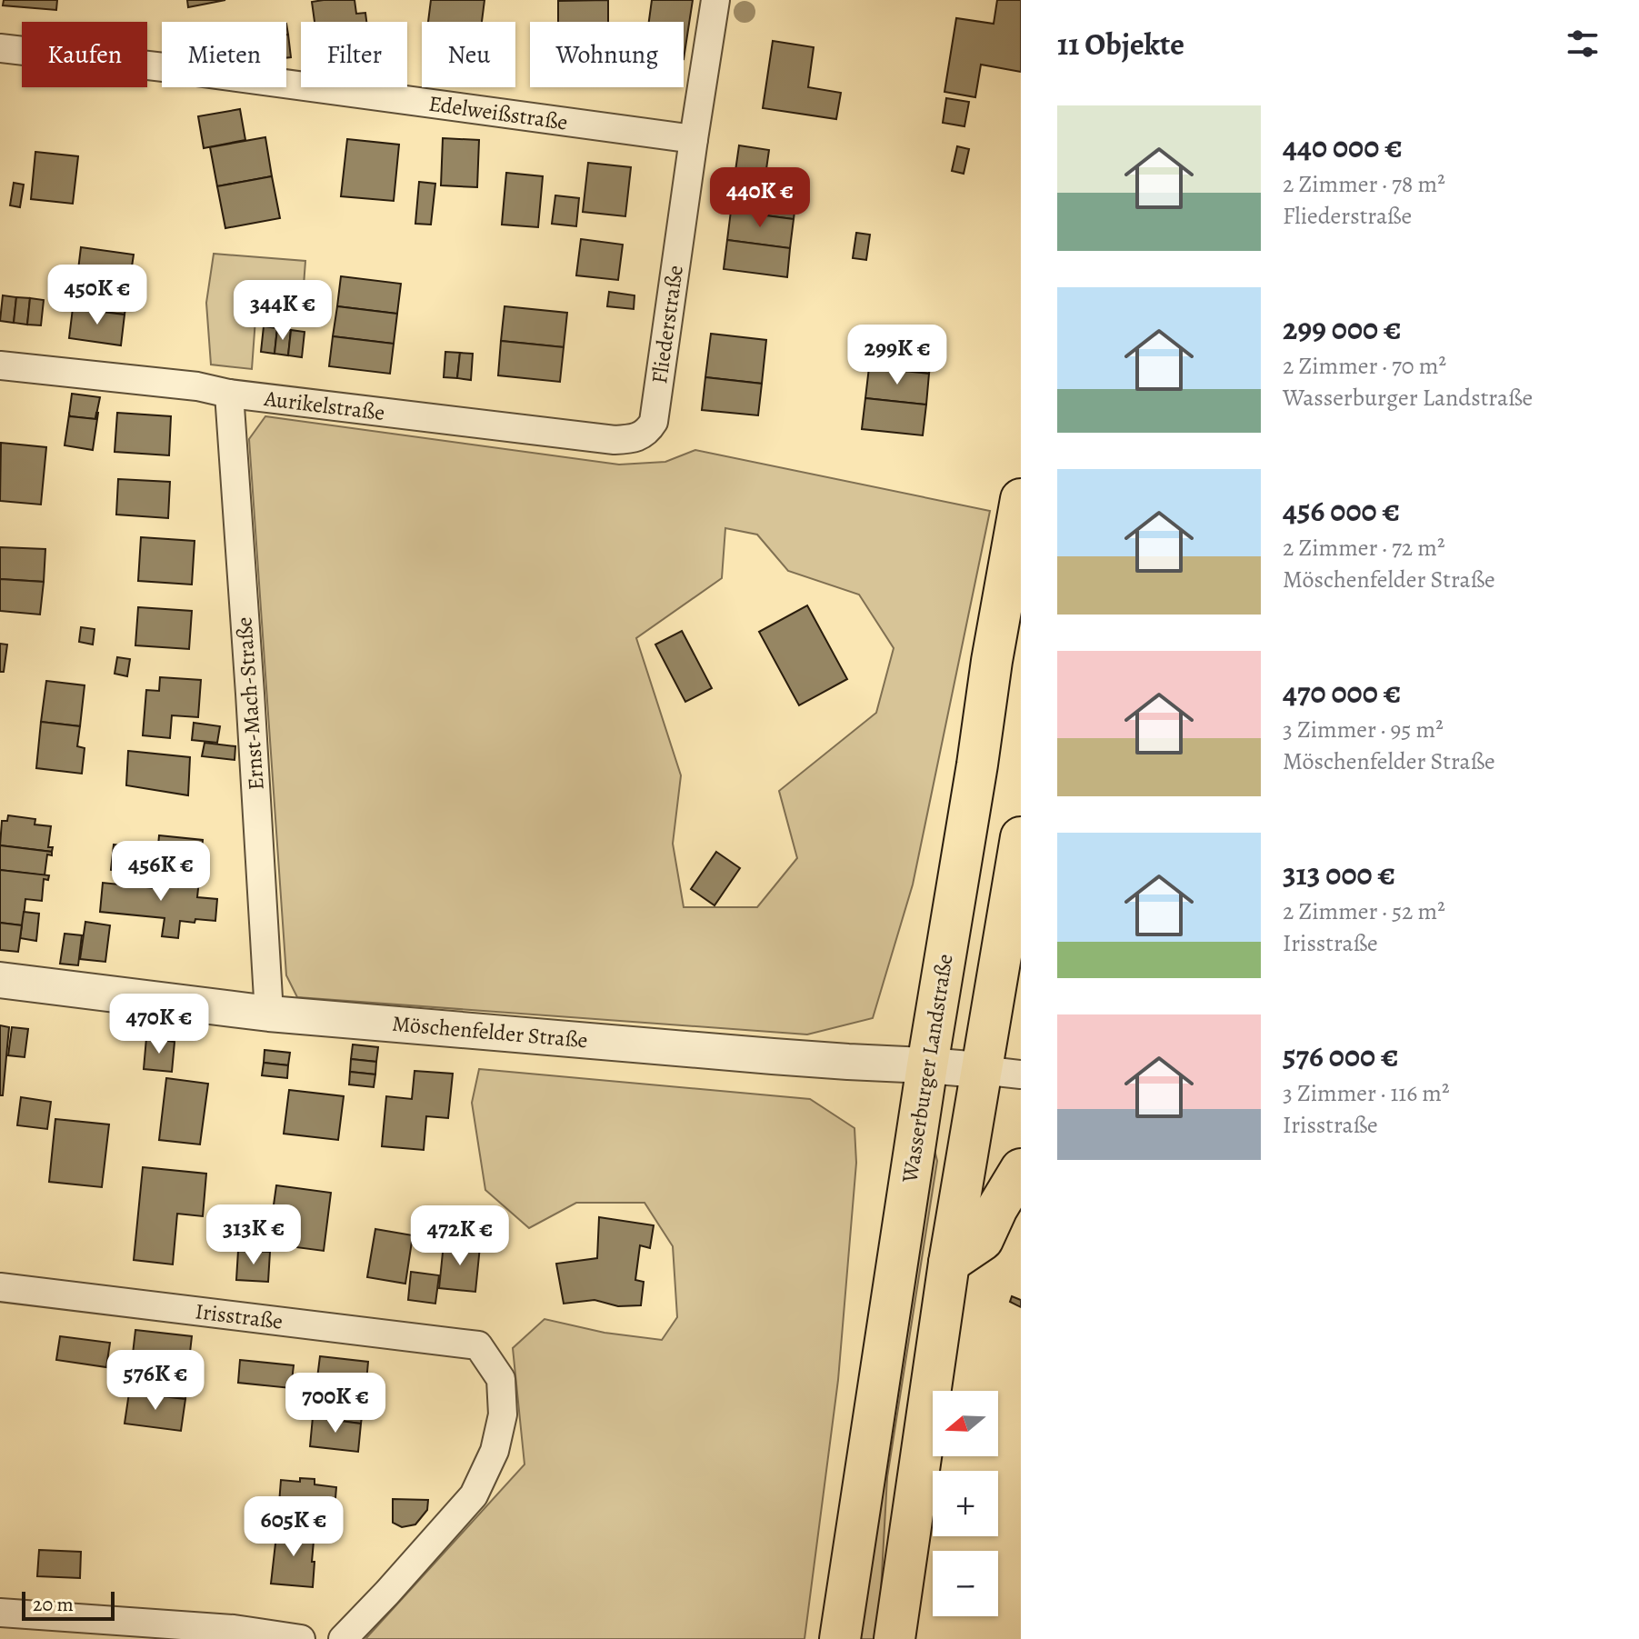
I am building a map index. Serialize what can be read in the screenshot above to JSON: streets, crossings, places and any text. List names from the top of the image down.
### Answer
{
  "streets": {
    "main road": ["Wasserburger Landstraße"],
    "street": [
      "Edelweißstraße",
      "Fliederstraße",
      "Aurikelstraße",
      "Ernst-Mach-Straße",
      "Möschenfelder Straße",
      "Irisstraße"
    ]
  },
  "crossings": [
    ["Edelweißstraße", "Fliederstraße"],
    ["Fliederstraße", "Aurikelstraße"],
    ["Aurikelstraße", "Ernst-Mach-Straße"],
    ["Ernst-Mach-Straße", "Möschenfelder Straße"],
    ["Möschenfelder Straße", "Wasserburger Landstraße"]
  ],
  "scale_bar": "20 m",
  "north": "left",
  "page": {
    "heading": "11 Objekte",
    "chip": [
      "Kaufen",
      "Mieten",
      "Filter",
      "Neu",
      "Wohnung"
    ],
    "list": [
      {
        "name": "440 000 €",
        "note": "2 Zimmer · 78 m² · Fliederstraße"
      },
      {
        "name": "299 000 €",
        "note": "2 Zimmer · 70 m² · Wasserburger Landstraße"
      },
      {
        "name": "456 000 €",
        "note": "2 Zimmer · 72 m² · Möschenfelder Straße"
      },
      {
        "name": "470 000 €",
        "note": "3 Zimmer · 95 m² · Möschenfelder Straße"
      },
      {
        "name": "313 000 €",
        "note": "2 Zimmer · 52 m² · Irisstraße"
      },
      {
        "name": "576 000 €",
        "note": "3 Zimmer · 116 m² · Irisstraße"
      }
    ],
    "price": [
      "440K €",
      "450K €",
      "344K €",
      "299K €",
      "456K €",
      "470K €",
      "313K €",
      "472K €",
      "576K €",
      "700K €",
      "605K €"
    ],
    "map_buttons": ["+", "−"],
    "scale": "20 m"
  }
}
